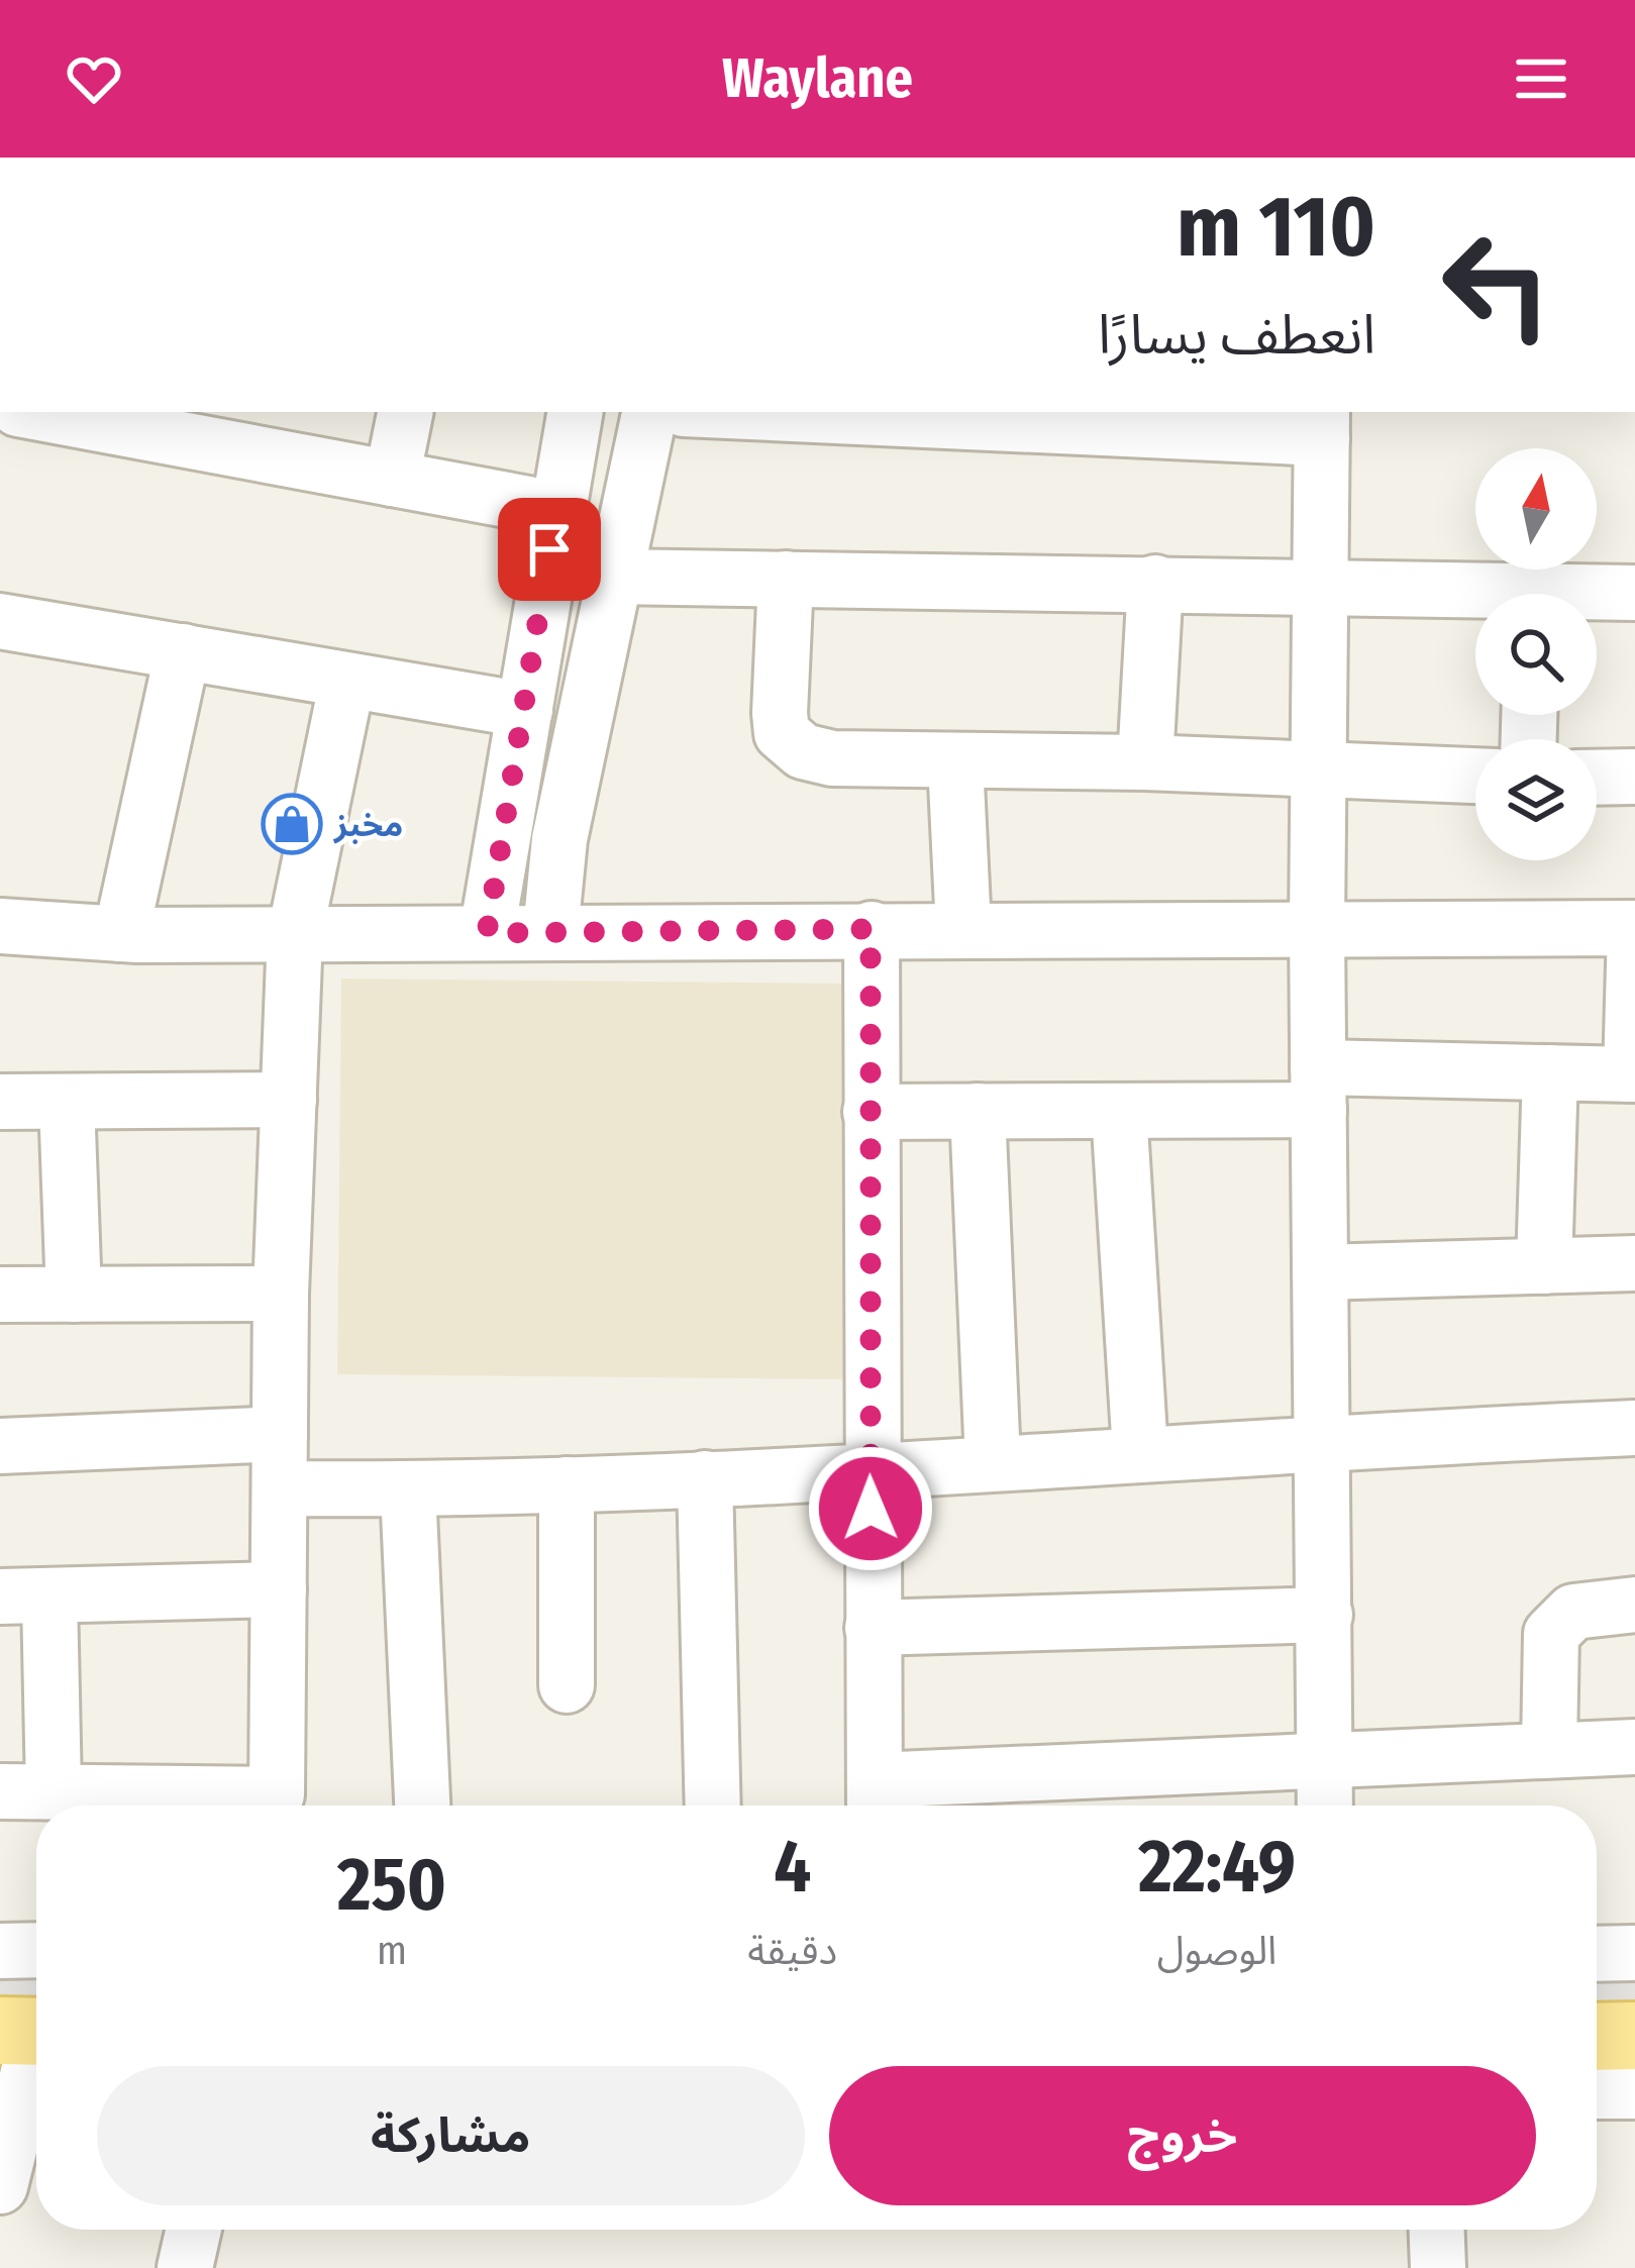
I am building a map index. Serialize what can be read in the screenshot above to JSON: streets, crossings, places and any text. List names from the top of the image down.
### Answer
{
  "places": {
    "shop": ["مخبز"]
  },
  "north": "top",
  "page": {
    "header": "Waylane",
    "turn": ["110 m", "انعطف يسارًا"],
    "eta": [
      "22:49",
      "الوصول",
      "4",
      "دقيقة",
      "250",
      "m"
    ],
    "buttons": ["خروج", "مشاركة"]
  }
}
